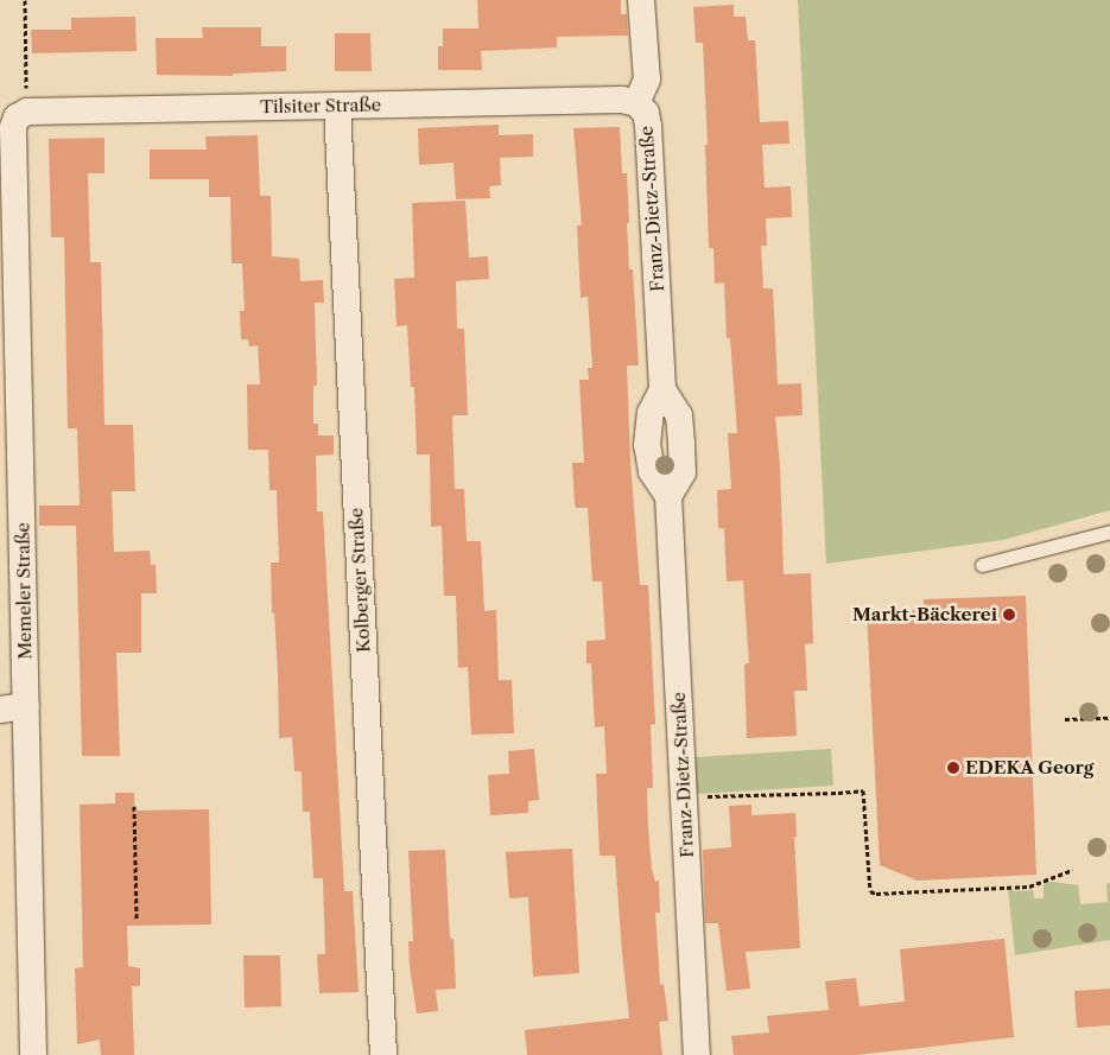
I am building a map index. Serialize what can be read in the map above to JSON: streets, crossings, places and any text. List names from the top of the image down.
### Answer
{
  "streets": {
    "street": [
      "Tilsiter Straße",
      "Franz-Dietz-Straße",
      "Kolberger Straße",
      "Memeler Straße"
    ]
  },
  "crossings": [
    ["Tilsiter Straße", "Franz-Dietz-Straße"],
    ["Tilsiter Straße", "Kolberger Straße"],
    ["Tilsiter Straße", "Memeler Straße"]
  ],
  "places": ["Markt-Bäckerei", "EDEKA Georg"]
}
